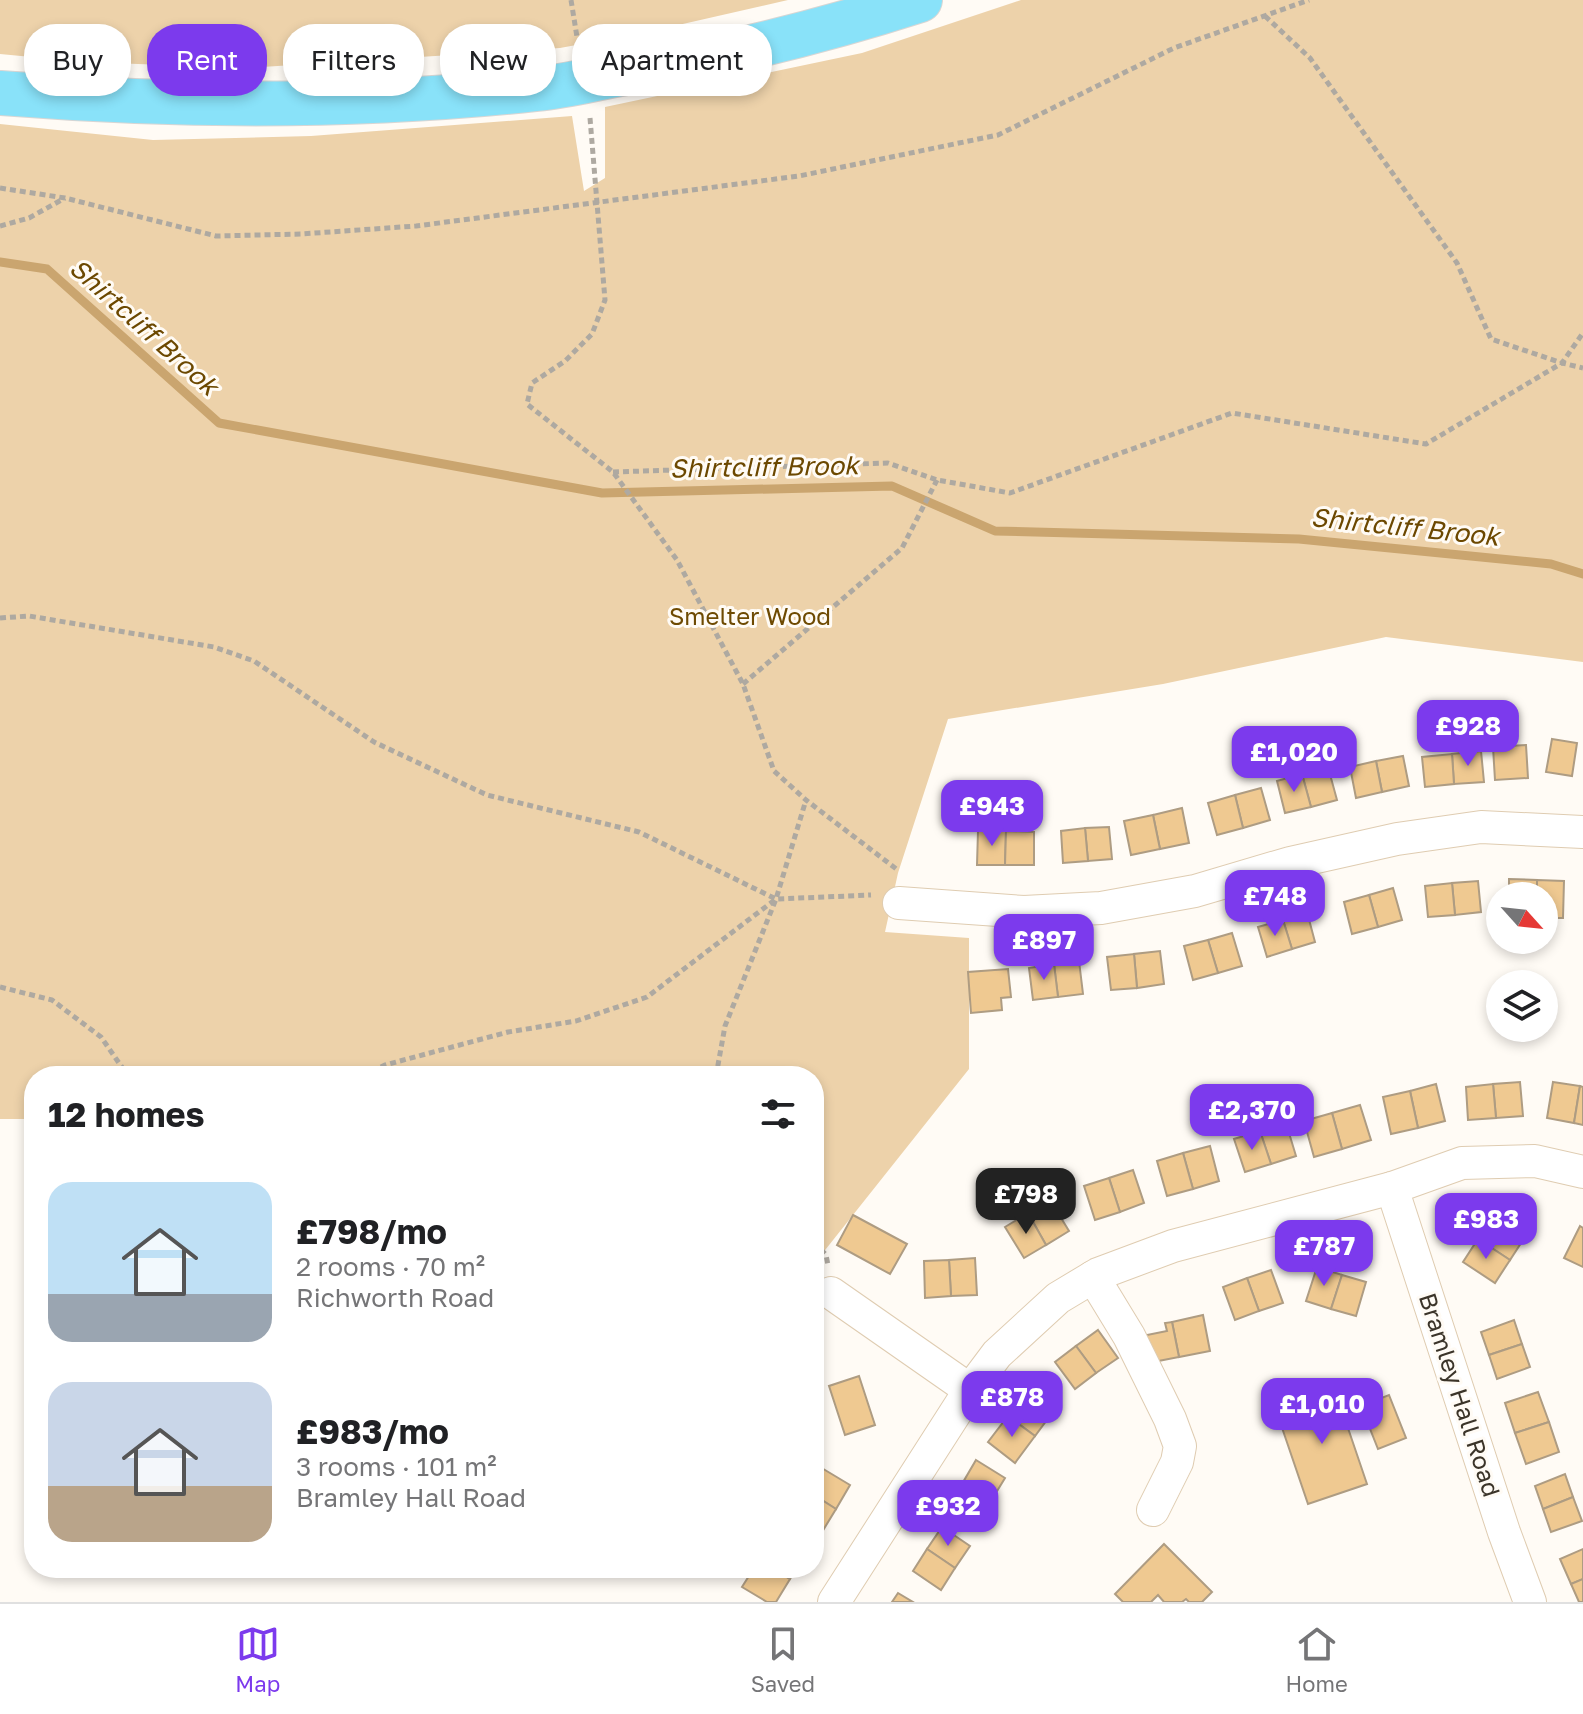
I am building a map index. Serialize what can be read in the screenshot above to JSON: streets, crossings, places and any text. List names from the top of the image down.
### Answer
{
  "streets": {
    "street": ["Bramley Hall Road"]
  },
  "water": ["Shirtcliff Brook"],
  "parks": ["Smelter Wood"],
  "north": "bottom right",
  "page": {
    "chip": [
      "Buy",
      "Rent",
      "Filters",
      "New",
      "Apartment"
    ],
    "price": [
      "£928",
      "£1,020",
      "£943",
      "£748",
      "£897",
      "£2,370",
      "£798",
      "£983",
      "£787",
      "£878",
      "£1,010",
      "£932"
    ],
    "heading": "12 homes",
    "list": [
      {
        "name": "£798/mo",
        "note": "2 rooms · 70 m² · Richworth Road"
      },
      {
        "name": "£983/mo",
        "note": "3 rooms · 101 m² · Bramley Hall Road"
      }
    ],
    "tabs": ["Map", "Saved", "Home"]
  }
}
